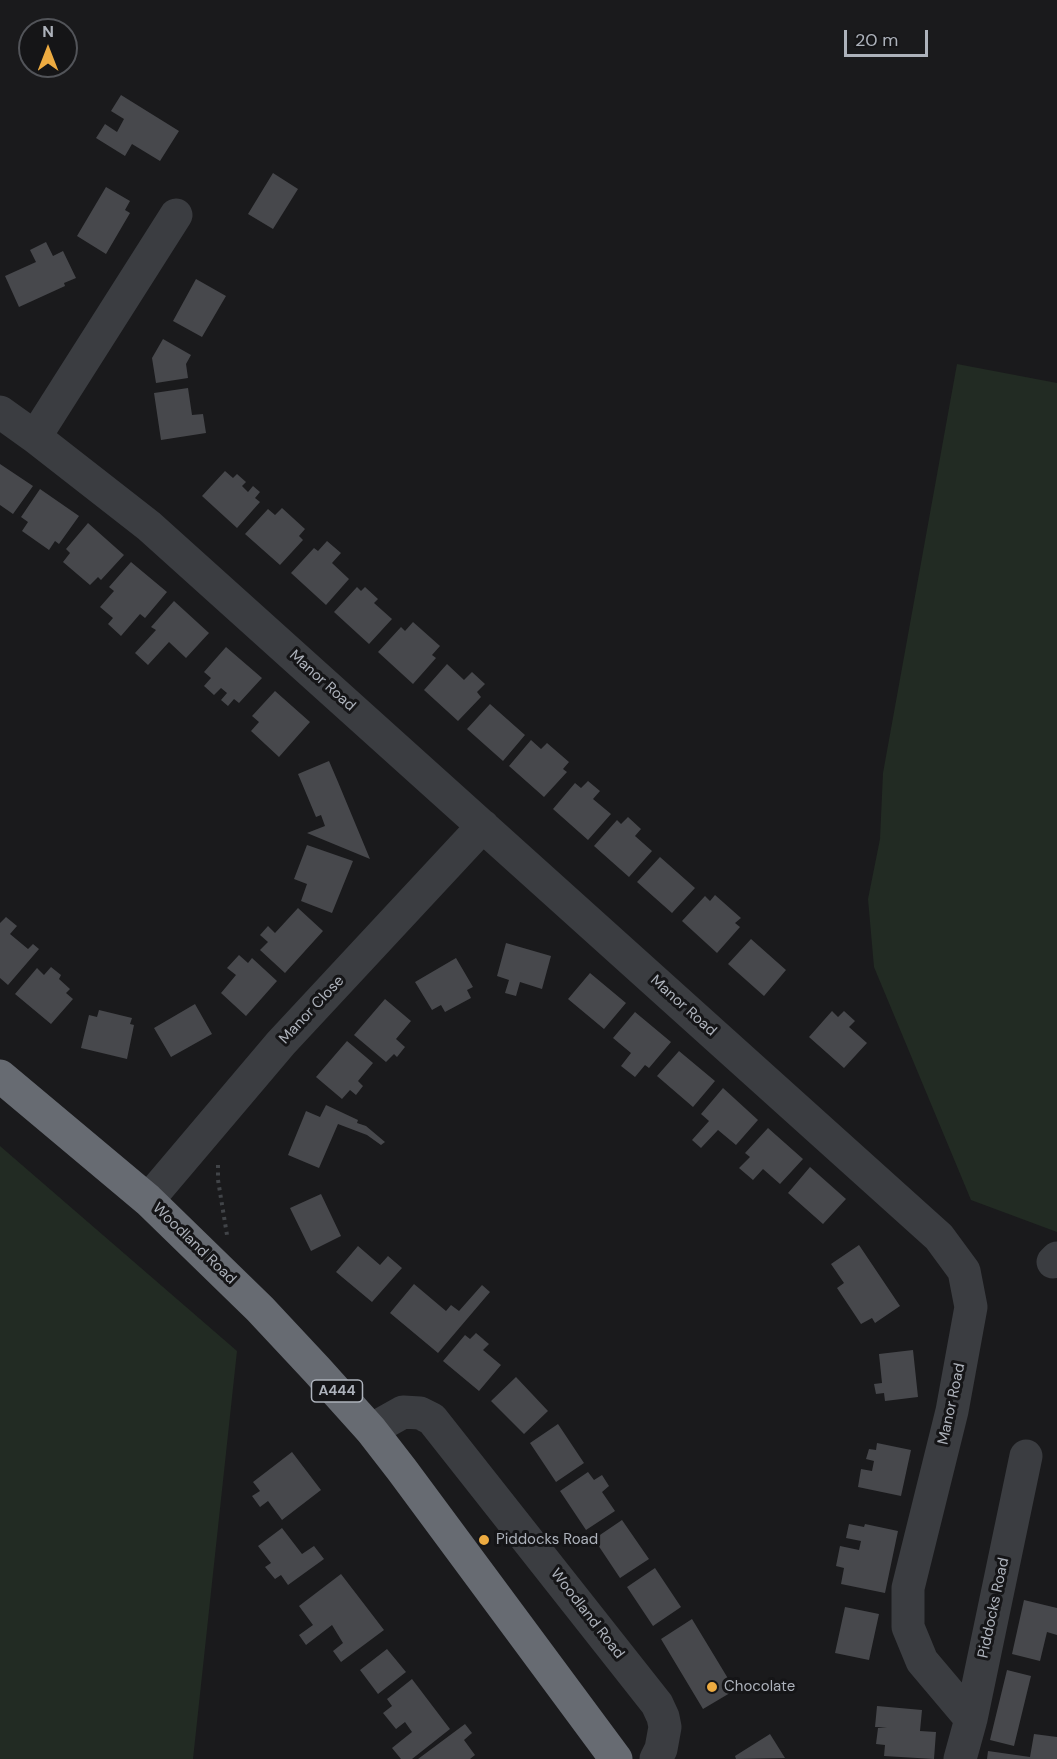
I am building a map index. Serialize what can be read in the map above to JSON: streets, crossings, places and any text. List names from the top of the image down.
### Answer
{
  "streets": {
    "highway": ["Woodland Road", "A444"],
    "street": ["Manor Road", "Manor Close", "Piddocks Road"]
  },
  "crossings": [
    ["Manor Road", "Manor Close"],
    ["Manor Road", "Piddocks Road"],
    ["Manor Close", "Woodland Road"]
  ],
  "places": ["Piddocks Road", "Chocolate"],
  "scale_bar": "20 m",
  "north": "top"
}
